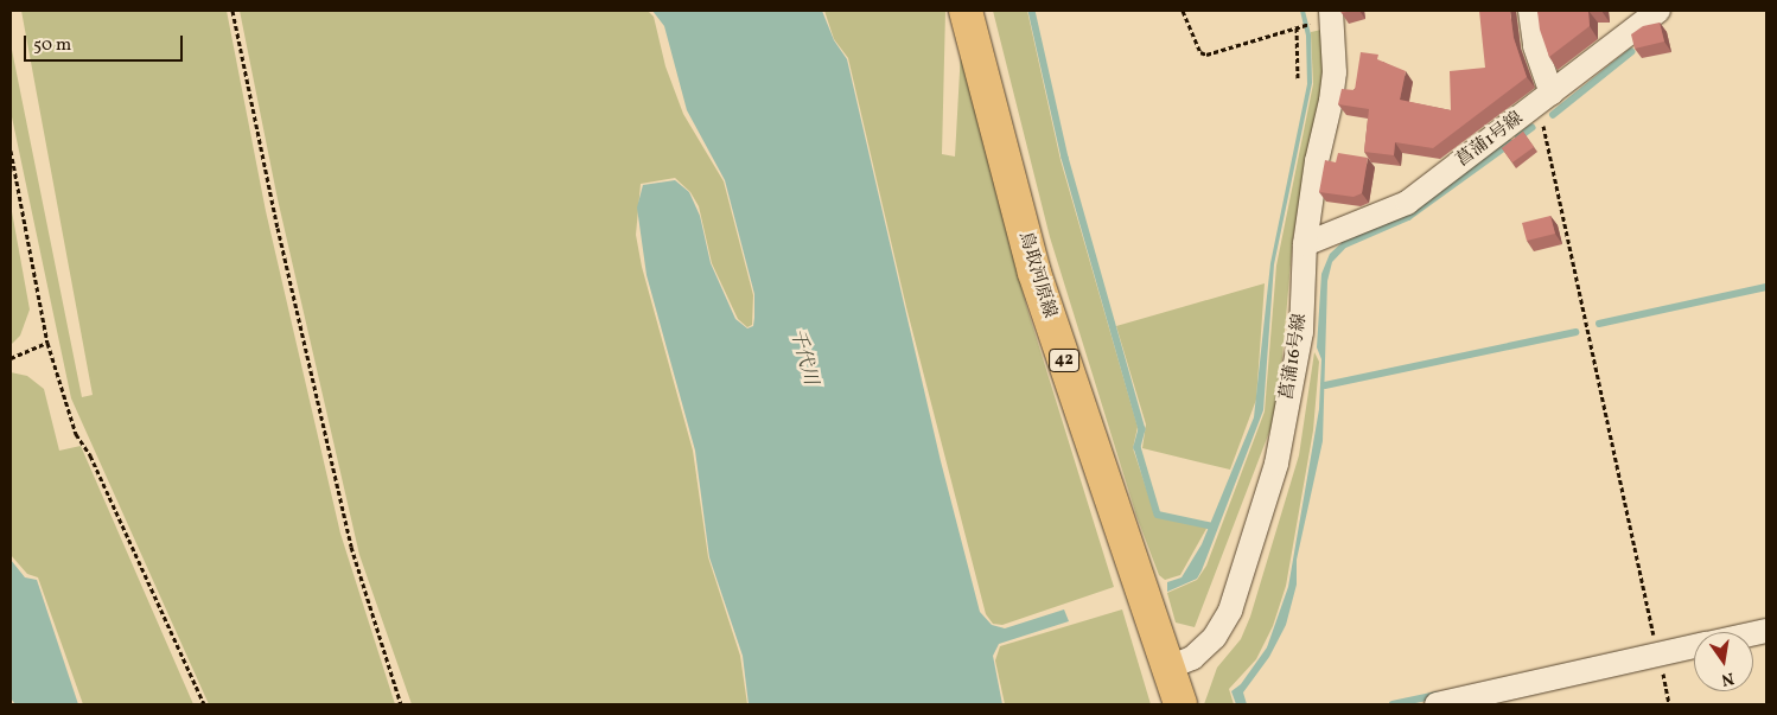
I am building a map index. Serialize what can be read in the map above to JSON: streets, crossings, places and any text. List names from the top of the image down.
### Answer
{
  "streets": {
    "main road": ["鳥取河原線", "42"],
    "street": ["菖蒲1号線", "菖蒲16号線"]
  },
  "crossings": [
    ["菖蒲1号線", "菖蒲16号線"],
    ["鳥取河原線", "菖蒲16号線"]
  ],
  "water": ["千代川"],
  "scale_bar": "50 m",
  "north": "bottom"
}
